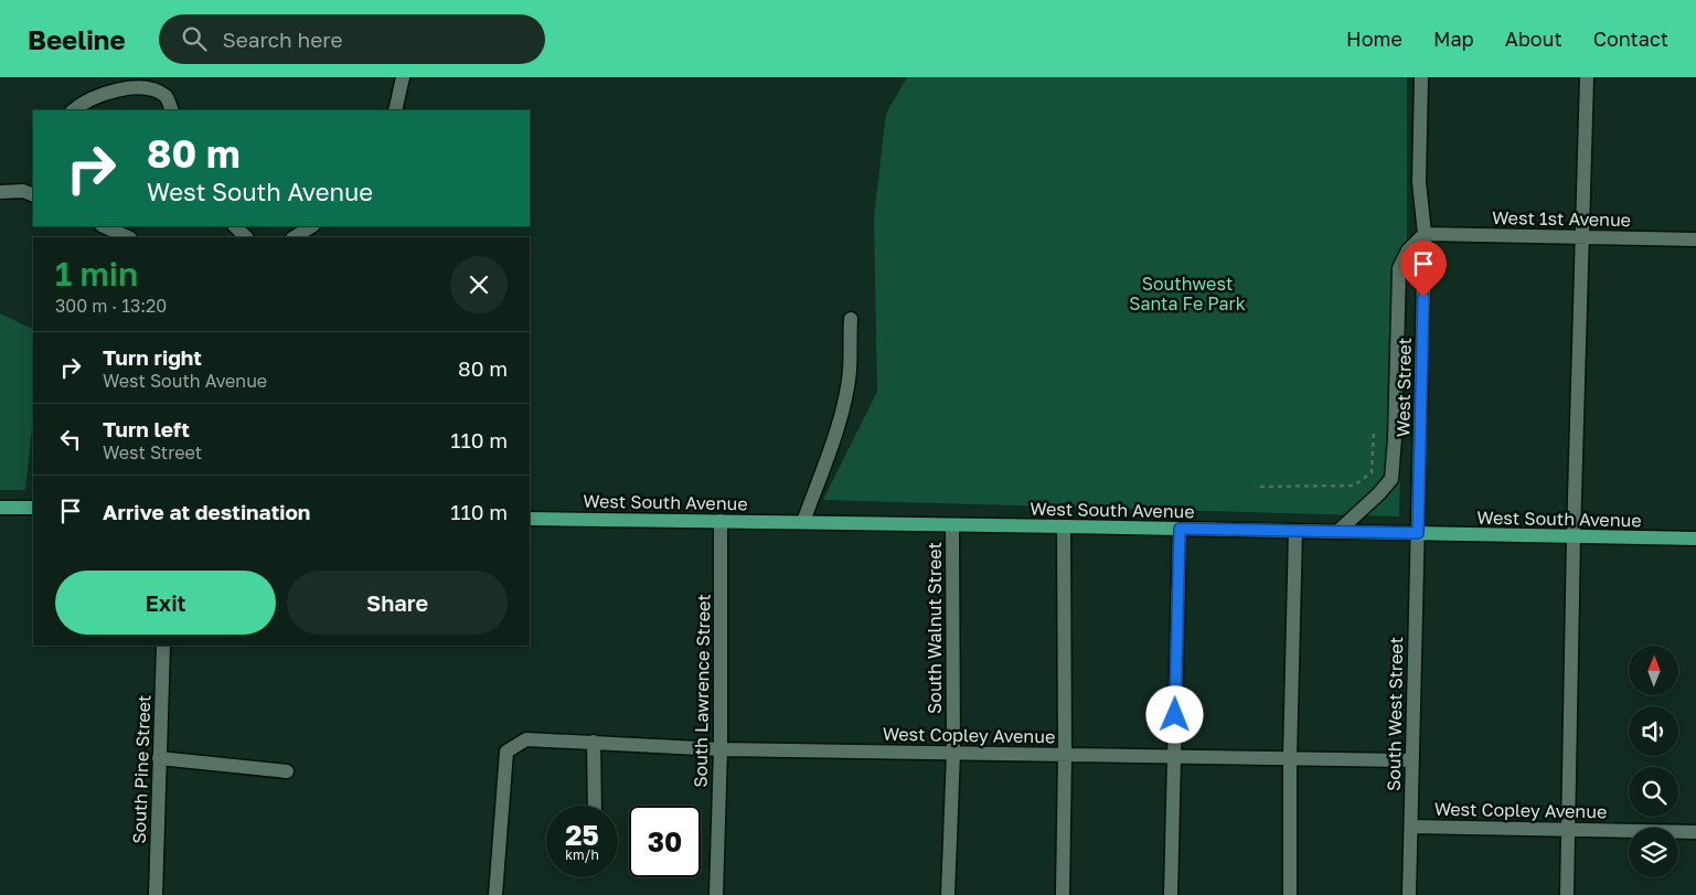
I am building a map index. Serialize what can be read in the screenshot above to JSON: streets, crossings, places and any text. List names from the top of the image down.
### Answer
{
  "streets": {
    "main road": ["West South Avenue"],
    "street": [
      "West 1st Avenue",
      "West Street",
      "South Walnut Street",
      "South Lawrence Street",
      "South West Street",
      "West Copley Avenue",
      "South Pine Street"
    ]
  },
  "crossings": [
    ["West 1st Avenue", "West Street"],
    ["West Street", "West South Avenue"],
    ["West Street", "South West Street"],
    ["West South Avenue", "South Walnut Street"],
    ["West South Avenue", "South Lawrence Street"],
    ["West South Avenue", "South West Street"],
    ["South Walnut Street", "West Copley Avenue"],
    ["South Lawrence Street", "West Copley Avenue"],
    ["South West Street", "West Copley Avenue"]
  ],
  "parks": ["Southwest Santa Fe Park"],
  "north": "top",
  "page": {
    "header": "Beeline",
    "search": "Search here",
    "nav": [
      "Home",
      "Map",
      "About",
      "Contact"
    ],
    "turn": ["80 m", "West South Avenue"],
    "heading": ["1 min", "300 m · 13:20"],
    "list": [
      {
        "name": "Turn right",
        "note": "West South Avenue",
        "value": "80 m"
      },
      {
        "name": "Turn left",
        "note": "West Street",
        "value": "110 m"
      },
      {
        "name": "Arrive at destination",
        "value": "110 m"
      }
    ],
    "buttons": ["Exit", "Share"],
    "speed": "25 km/h",
    "limit": "30"
  }
}
